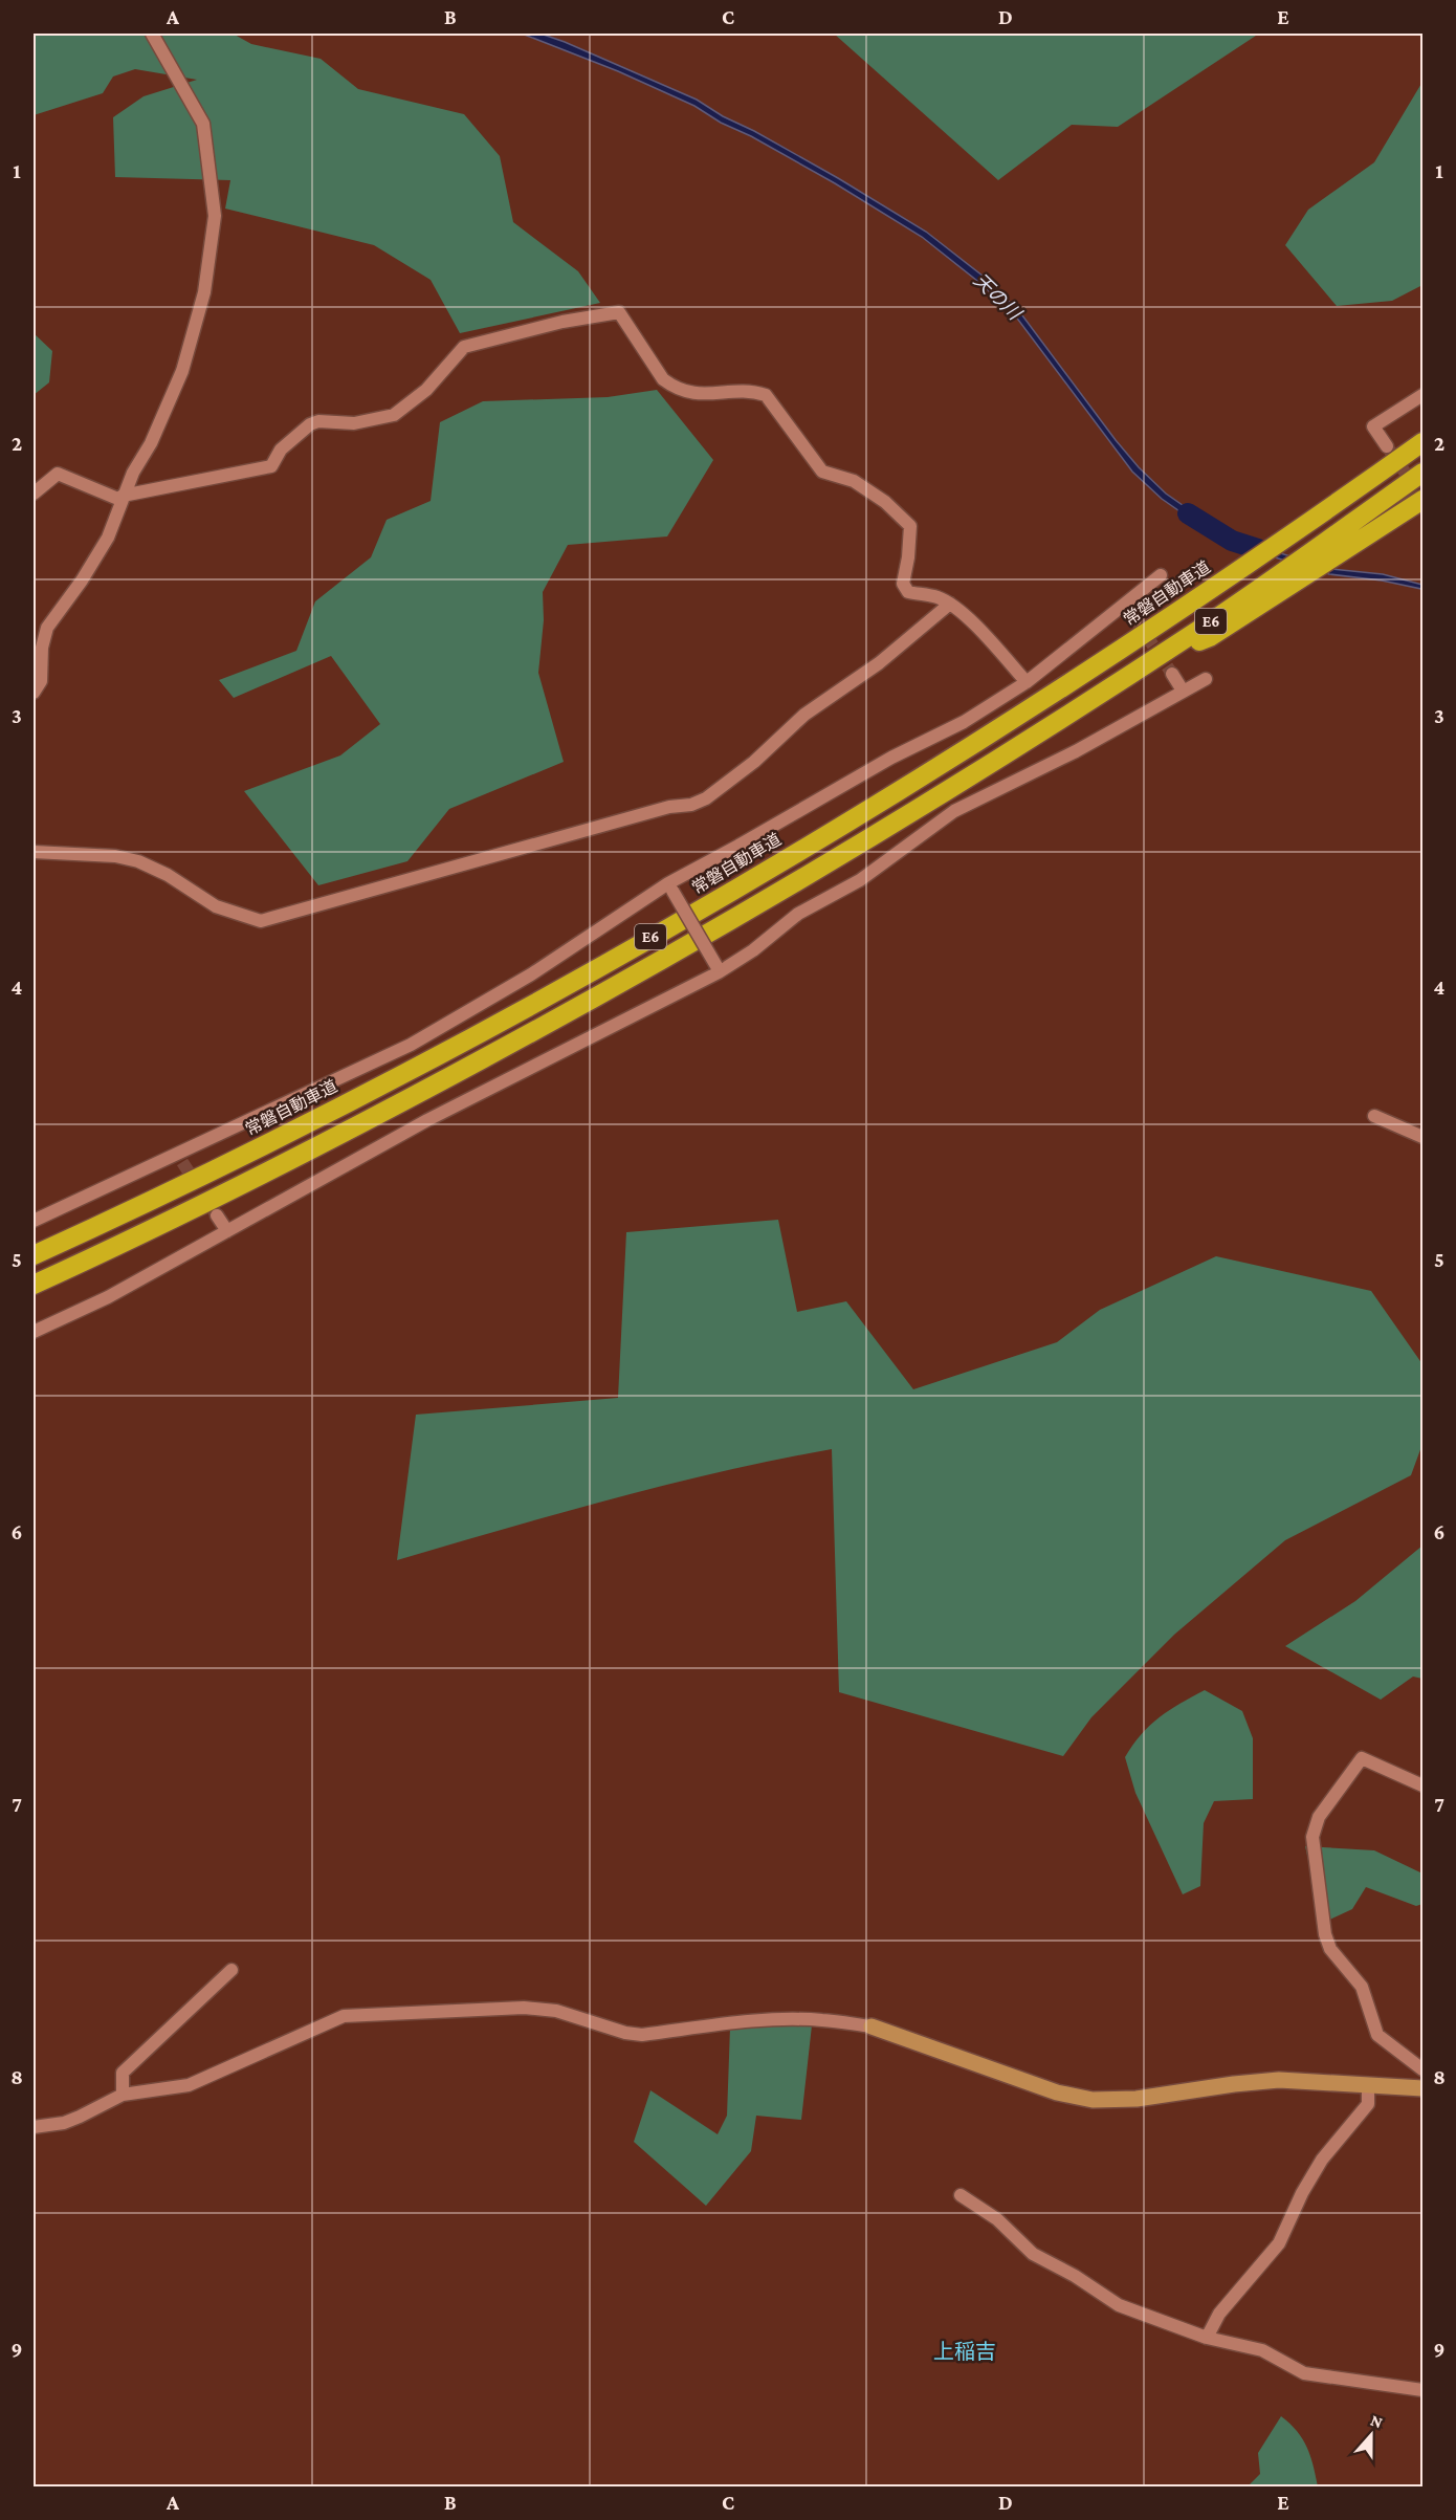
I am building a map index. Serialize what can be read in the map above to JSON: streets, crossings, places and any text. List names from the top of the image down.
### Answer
{
  "streets": {
    "highway": ["常磐自動車道", "E6"]
  },
  "districts": ["上稲吉"],
  "water": ["天の川"],
  "north": "top",
  "grid": {
    "columns": [
      "A",
      "B",
      "C",
      "D",
      "E"
    ],
    "rows": [
      "1",
      "2",
      "3",
      "4",
      "5",
      "6",
      "7",
      "8",
      "9"
    ]
  }
}
